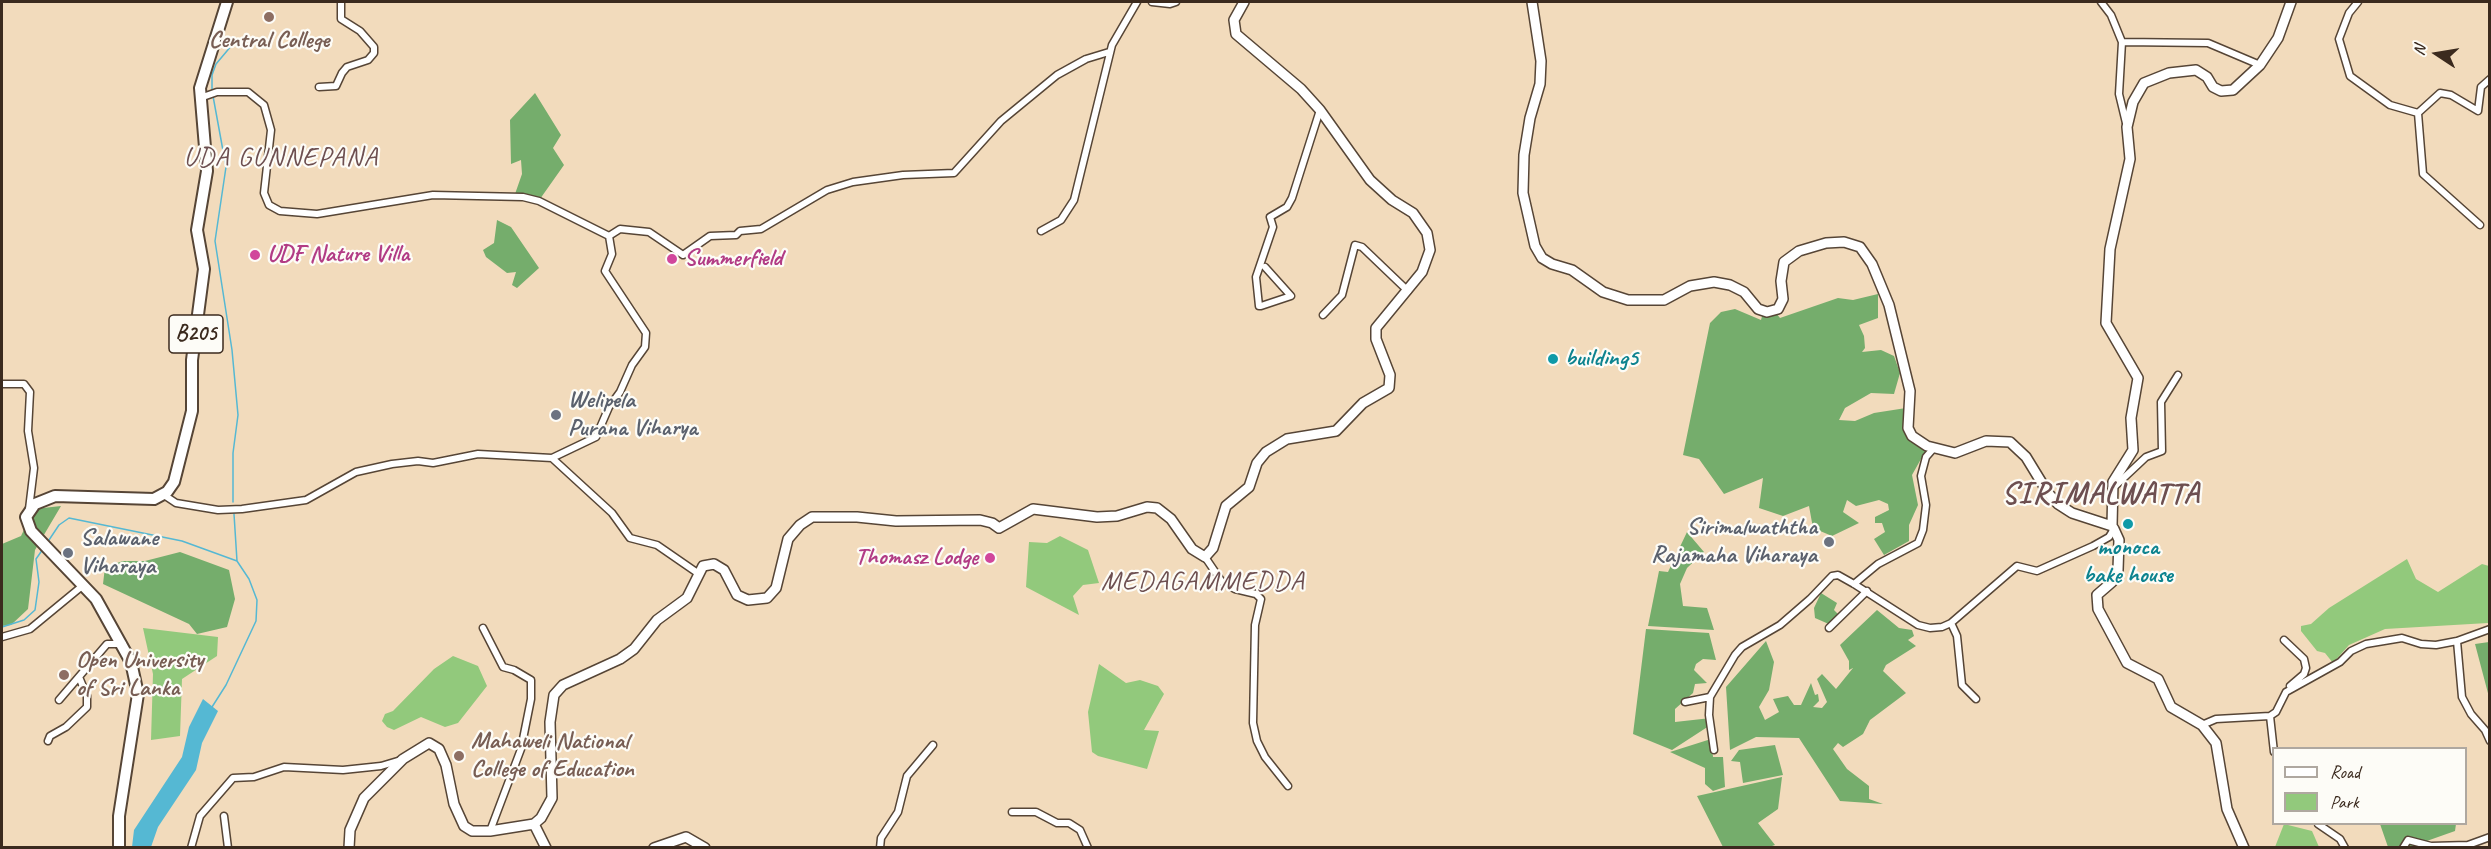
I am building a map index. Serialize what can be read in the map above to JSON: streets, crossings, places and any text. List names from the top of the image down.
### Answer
{
  "streets": {
    "main road": ["B205"]
  },
  "districts": ["UDA GUNNEPANA", "SIRIMALWATTA", "MEDAGAMMEDDA"],
  "places": [
    "Central College",
    "UDF Nature Villa",
    "Summerfield",
    "building5",
    "Welipela Purana Viharya",
    "monoca bake house",
    "Sirimalwaththa Rajamaha Viharaya",
    "Salawane Viharaya",
    "Thomasz Lodge",
    "Open University of Sri Lanka",
    "Mahaweli National College of Education"
  ],
  "legend": ["Road", "Park"],
  "north": "left"
}
